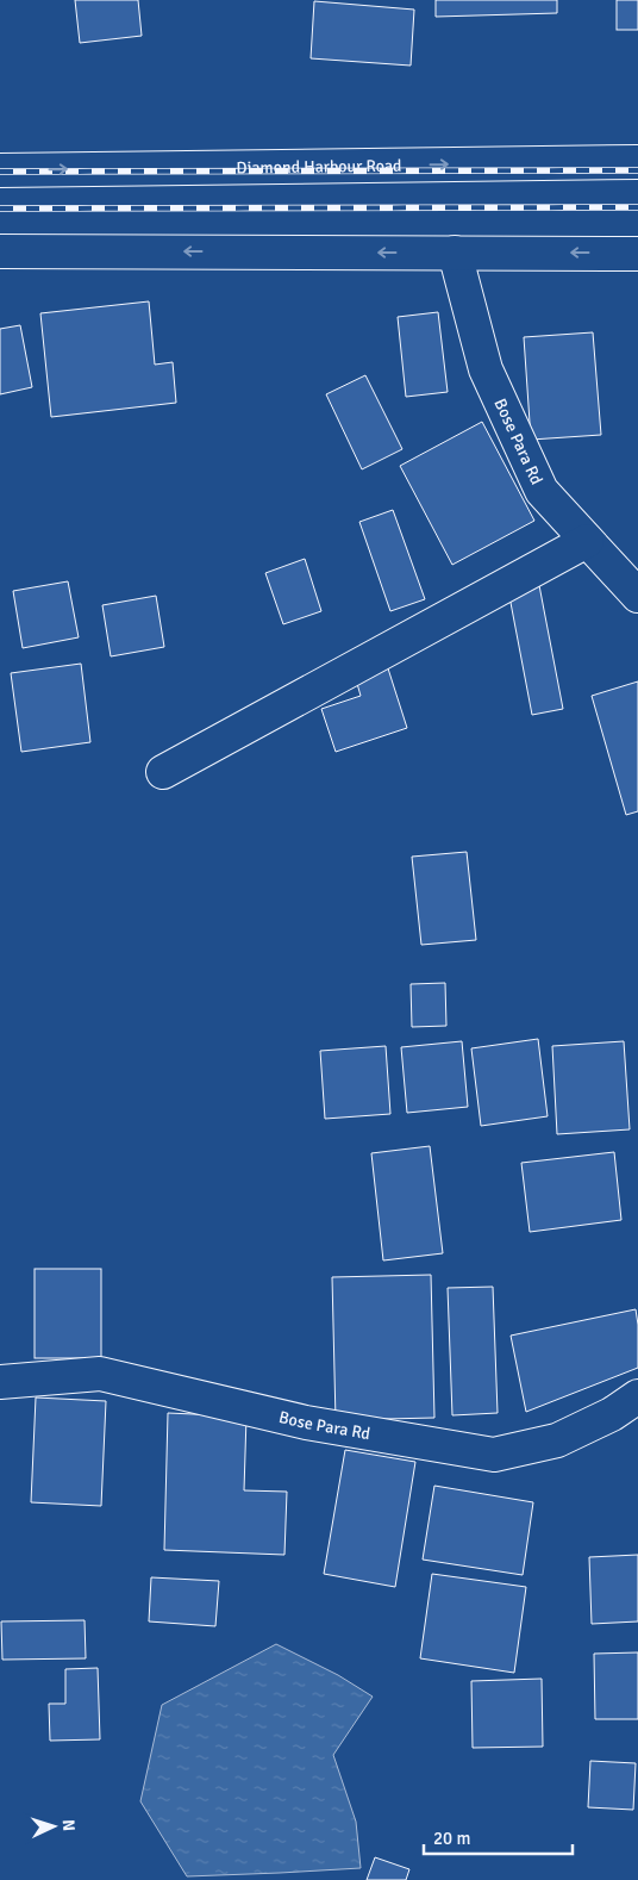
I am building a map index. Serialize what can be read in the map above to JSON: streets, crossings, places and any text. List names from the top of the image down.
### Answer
{
  "streets": {
    "main road": ["Diamond Harbour Road", "Bose Para Rd"]
  },
  "scale_bar": "20 m",
  "north": "right"
}
